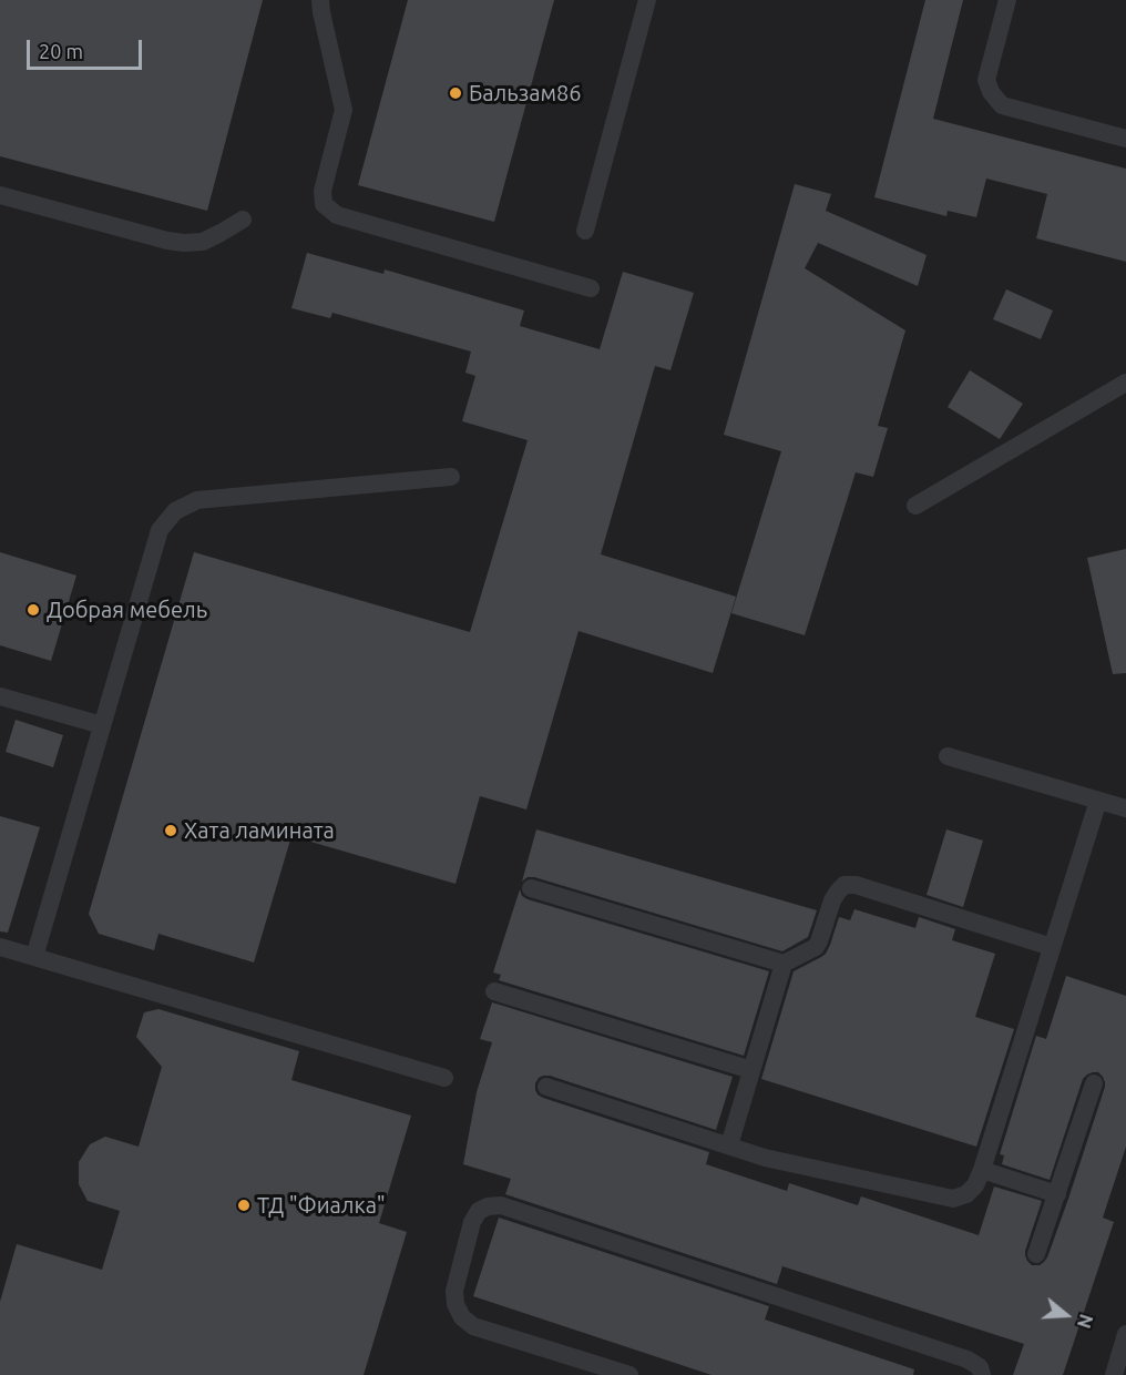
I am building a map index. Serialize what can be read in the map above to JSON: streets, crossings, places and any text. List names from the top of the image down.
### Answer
{
  "places": [
    "Бальзам86",
    "Добрая мебель",
    "Хата ламината",
    "ТД \"Фиалка\""
  ],
  "scale_bar": "20 m",
  "north": "right"
}
